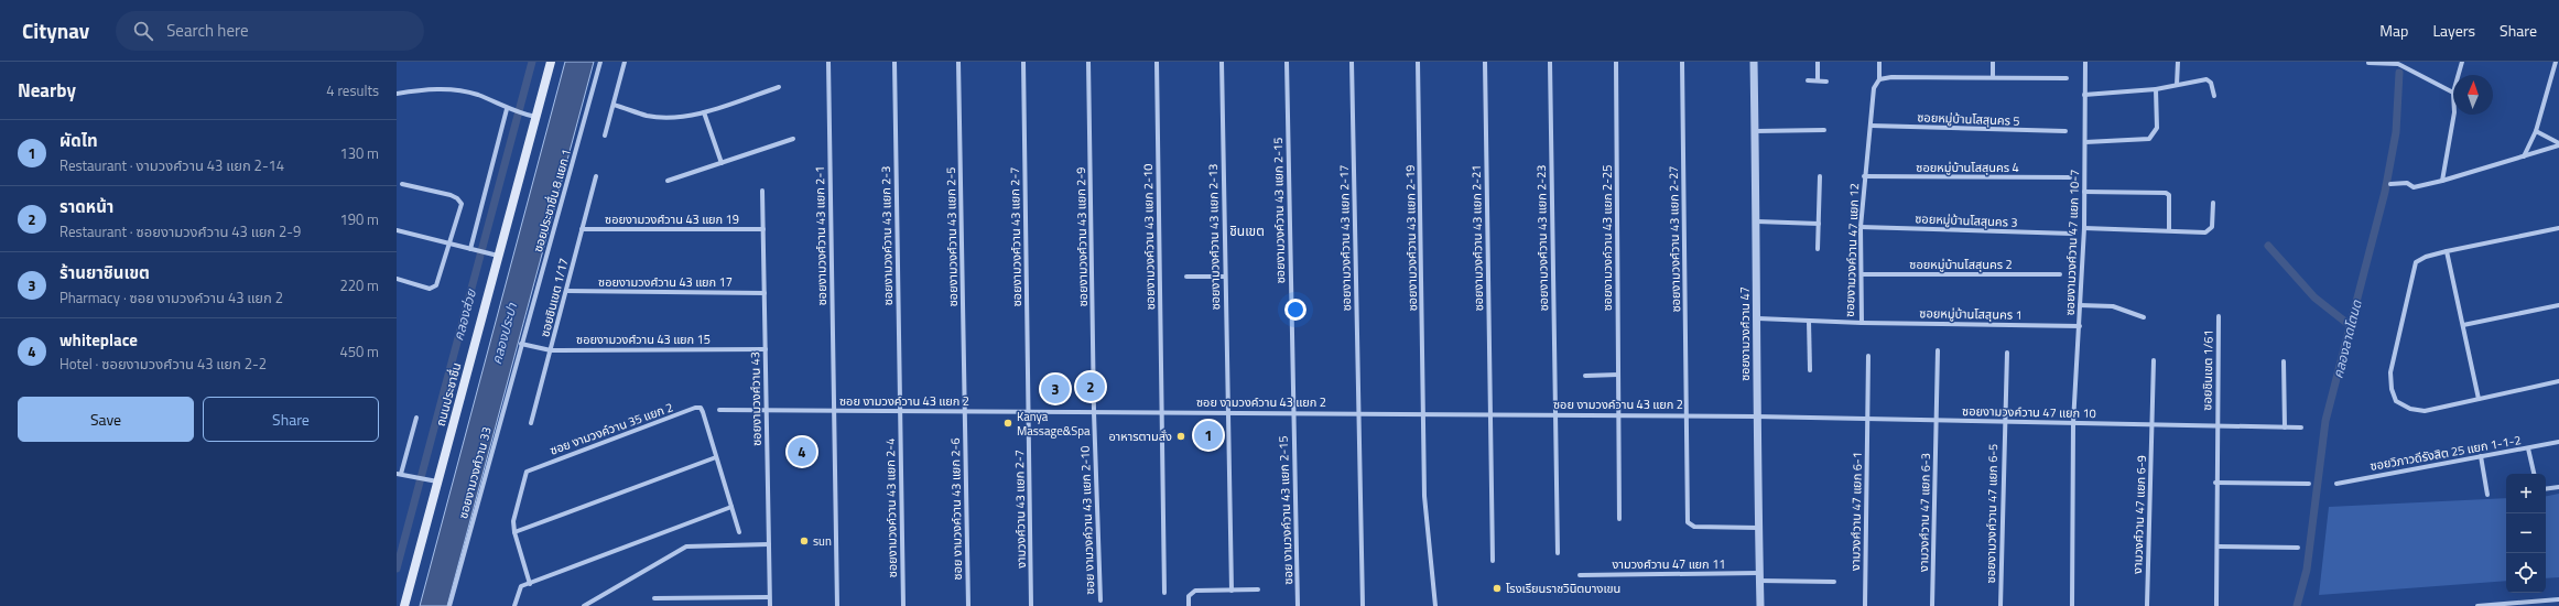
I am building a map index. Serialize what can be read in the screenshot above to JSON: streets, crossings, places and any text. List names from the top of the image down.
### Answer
{
  "streets": {
    "main road": ["ถนนประชาชื่น"],
    "street": [
      "ซอยหมู่บ้านโสสุนคร 5",
      "ซอยหมู่บ้านโสสุนคร 4",
      "ซอยประชาชื่น 8 แยก 1",
      "ซอยงามวงค์วาน 43 แยก 2-15",
      "ซอยงามวงศ์วาน 43 แยก 19",
      "ซอยหมู่บ้านโสสุนคร 3",
      "ซอยงามวงศ์วาน 43 แยก 2-1",
      "ซอยงามวงค์วาน 43 แยก 2-3",
      "ซอยงามวงศ์วาน 43 แยก 2-5",
      "ซอยงามวงศ์วาน 43 แยก 2-7",
      "ซอยงามวงศ์วาน 43 แยก 2-9",
      "ซอยงามวงค์วาน 43 แยก 2-10",
      "ซอยงามวงศ์วาน 43 แยก 2-13",
      "ซอยงามวงศ์วาน 43 แยก 2-17",
      "ซอยงามวงศ์วาน 43 แยก 2-19",
      "ซอยงามวงศ์วาน 43 แยก 2-21",
      "ซอยงามวงศ์วาน 43 แยก 2-23",
      "ซอยงามวงค์วาน 43 แยก 2-25",
      "ซอยงามวงศ์วาน 43 แยก 2-27",
      "ซอยงามวงศ์วาน 47 แยก 10-7",
      "ซอยงามวงค์วาน 47 แยก 12",
      "ซอยหมู่บ้านโสสุนคร 2",
      "ซอยงามวงศ์วาน 43 แยก 17",
      "ซอยชินเขต 1/17",
      "ซอยหมู่บ้านโสสุนคร 1",
      "ซอยงามวงศ์วาน 47",
      "ซอยงามวงศ์วาน 43 แยก 15",
      "ซอยชินเขต 1/61",
      "ซอยงามวงศ์วาน 43",
      "ซอย งามวงค์วาน 43 แยก 2",
      "ซอยงามวงค์วาน 47 แยก 10",
      "ซอย งามวงค์วาน 35 แยก 2",
      "ซอยวิภาวดีรังสิต 25 แยก 1-1-2",
      "ซอยงามวงศ์วาน 33",
      "ซอยงามวงค์วาน 43 แยก 2-4",
      "ซอย งามวงค์วาน 43 แยก 2-6",
      "งามวงศ์วาน 43 แยก 2-7",
      "ซอย งามวงค์วาน 43 แยก 2-15",
      "งามวงศ์วาน 47 แยก 6-1",
      "งามวงศ์วาน 47 แยก 6-3",
      "ซอยงามวงศ์วาน 47 แยก 6-5",
      "งามวงศ์วาน 47 แยก 6-9",
      "ซอย งามวงค์วาน 43 แยก 2-10",
      "งามวงศ์วาน 47 แยก 11"
    ]
  },
  "crossings": [
    ["ซอยหมู่บ้านโสสุนคร 5", "ซอยงามวงค์วาน 47 แยก 12"],
    ["ซอยหมู่บ้านโสสุนคร 4", "ซอยงามวงค์วาน 47 แยก 12"],
    ["ซอยประชาชื่น 8 แยก 1", "ซอยงามวงศ์วาน 43 แยก 15"],
    ["ซอยประชาชื่น 8 แยก 1", "ซอยงามวงศ์วาน 33"],
    ["ซอยงามวงค์วาน 43 แยก 2-15", "ซอย งามวงค์วาน 43 แยก 2"],
    ["ซอยงามวงค์วาน 43 แยก 2-15", "ซอย งามวงค์วาน 43 แยก 2-15"],
    ["ซอยงามวงศ์วาน 43 แยก 19", "ซอยชินเขต 1/17"],
    ["ซอยงามวงศ์วาน 43 แยก 19", "ซอยงามวงศ์วาน 43"],
    ["ซอยหมู่บ้านโสสุนคร 3", "ซอยงามวงค์วาน 47 แยก 12"],
    ["ซอยงามวงศ์วาน 43 แยก 2-1", "ซอย งามวงค์วาน 43 แยก 2"],
    ["ซอยงามวงค์วาน 43 แยก 2-3", "ซอย งามวงค์วาน 43 แยก 2"],
    ["ซอยงามวงค์วาน 43 แยก 2-3", "ซอยงามวงค์วาน 43 แยก 2-4"],
    ["ซอยงามวงศ์วาน 43 แยก 2-5", "ซอย งามวงค์วาน 43 แยก 2"],
    ["ซอยงามวงศ์วาน 43 แยก 2-5", "ซอย งามวงค์วาน 43 แยก 2-6"],
    ["ซอยงามวงศ์วาน 43 แยก 2-7", "ซอย งามวงค์วาน 43 แยก 2"],
    ["ซอยงามวงศ์วาน 43 แยก 2-7", "งามวงศ์วาน 43 แยก 2-7"],
    ["ซอยงามวงศ์วาน 43 แยก 2-9", "ซอย งามวงค์วาน 43 แยก 2"],
    ["ซอยงามวงศ์วาน 43 แยก 2-9", "ซอย งามวงค์วาน 43 แยก 2-10"],
    ["ซอยงามวงค์วาน 43 แยก 2-10", "ซอย งามวงค์วาน 43 แยก 2"],
    ["ซอยงามวงศ์วาน 43 แยก 2-13", "ซอย งามวงค์วาน 43 แยก 2"],
    ["ซอยงามวงศ์วาน 43 แยก 2-17", "ซอย งามวงค์วาน 43 แยก 2"],
    ["ซอยงามวงศ์วาน 43 แยก 2-19", "ซอย งามวงค์วาน 43 แยก 2"],
    ["ซอยงามวงศ์วาน 43 แยก 2-21", "ซอย งามวงค์วาน 43 แยก 2"],
    ["ซอยงามวงศ์วาน 43 แยก 2-23", "ซอย งามวงค์วาน 43 แยก 2"],
    ["ซอยงามวงค์วาน 43 แยก 2-25", "ซอย งามวงค์วาน 43 แยก 2"],
    ["ซอยงามวงศ์วาน 43 แยก 2-27", "ซอยงามวงศ์วาน 47"],
    ["ซอยงามวงศ์วาน 43 แยก 2-27", "ซอย งามวงค์วาน 43 แยก 2"],
    ["ซอยงามวงศ์วาน 47 แยก 10-7", "ซอยหมู่บ้านโสสุนคร 1"],
    ["ซอยงามวงศ์วาน 47 แยก 10-7", "ซอยงามวงค์วาน 47 แยก 10"],
    ["ซอยงามวงค์วาน 47 แยก 12", "ซอยหมู่บ้านโสสุนคร 2"],
    ["ซอยงามวงค์วาน 47 แยก 12", "ซอยหมู่บ้านโสสุนคร 1"],
    ["ซอยงามวงค์วาน 47 แยก 12", "ซอยงามวงศ์วาน 47"],
    ["ซอยงามวงศ์วาน 43 แยก 17", "ซอยชินเขต 1/17"],
    ["ซอยงามวงศ์วาน 43 แยก 17", "ซอยงามวงศ์วาน 43"],
    ["ซอยชินเขต 1/17", "ซอยงามวงศ์วาน 43 แยก 15"],
    ["ซอยงามวงศ์วาน 47", "ซอย งามวงค์วาน 43 แยก 2"],
    ["ซอยงามวงศ์วาน 47", "ซอยงามวงค์วาน 47 แยก 10"],
    ["ซอยงามวงศ์วาน 47", "งามวงศ์วาน 47 แยก 11"],
    ["ซอยงามวงศ์วาน 43 แยก 15", "ซอยงามวงศ์วาน 43"],
    ["ซอยงามวงศ์วาน 43 แยก 15", "ซอยงามวงศ์วาน 33"],
    ["ซอยชินเขต 1/61", "ซอยงามวงค์วาน 47 แยก 10"],
    ["ซอยงามวงศ์วาน 43", "ซอย งามวงค์วาน 43 แยก 2"],
    ["ซอย งามวงค์วาน 43 แยก 2", "ซอยงามวงค์วาน 47 แยก 10"],
    ["ซอย งามวงค์วาน 43 แยก 2", "ซอยงามวงค์วาน 43 แยก 2-4"],
    ["ซอย งามวงค์วาน 43 แยก 2", "ซอย งามวงค์วาน 43 แยก 2-6"],
    ["ซอย งามวงค์วาน 43 แยก 2", "งามวงศ์วาน 43 แยก 2-7"],
    ["ซอย งามวงค์วาน 43 แยก 2", "ซอย งามวงค์วาน 43 แยก 2-15"],
    ["ซอย งามวงค์วาน 43 แยก 2", "ซอย งามวงค์วาน 43 แยก 2-10"],
    ["ซอยงามวงค์วาน 47 แยก 10", "งามวงศ์วาน 47 แยก 6-1"],
    ["ซอยงามวงค์วาน 47 แยก 10", "งามวงศ์วาน 47 แยก 6-3"],
    ["ซอยงามวงค์วาน 47 แยก 10", "ซอยงามวงศ์วาน 47 แยก 6-5"],
    ["ซอยงามวงค์วาน 47 แยก 10", "งามวงศ์วาน 47 แยก 6-9"]
  ],
  "districts": ["ชินเขต"],
  "water": ["คลองส่วย", "คลองประปา", "คลองลาดโตนด"],
  "places": [
    "Kanya Massage&Spa",
    "อาหารตามสั่ง",
    "sun",
    "โรงเรียนราชวินิตบางเขน"
  ],
  "north": "top",
  "page": {
    "header": "Citynav",
    "search": "Search here",
    "nav": ["Map", "Layers", "Share"],
    "heading": ["Nearby", "4 results"],
    "list": [
      {
        "mark": "1",
        "name": "ผัดไท",
        "note": "Restaurant · งามวงศ์วาน 43 แยก 2-14",
        "value": "130 m"
      },
      {
        "mark": "2",
        "name": "ราดหน้า",
        "note": "Restaurant · ซอยงามวงศ์วาน 43 แยก 2-9",
        "value": "190 m"
      },
      {
        "mark": "3",
        "name": "ร้านยาชินเขต",
        "note": "Pharmacy · ซอย งามวงค์วาน 43 แยก 2",
        "value": "220 m"
      },
      {
        "mark": "4",
        "name": "whiteplace",
        "note": "Hotel · ซอยงามวงศ์วาน 43 แยก 2-2",
        "value": "450 m"
      }
    ],
    "pins": [
      "2",
      "3",
      "1",
      "4"
    ],
    "buttons": ["Save", "Share"],
    "map_buttons": ["+", "−"]
  }
}
